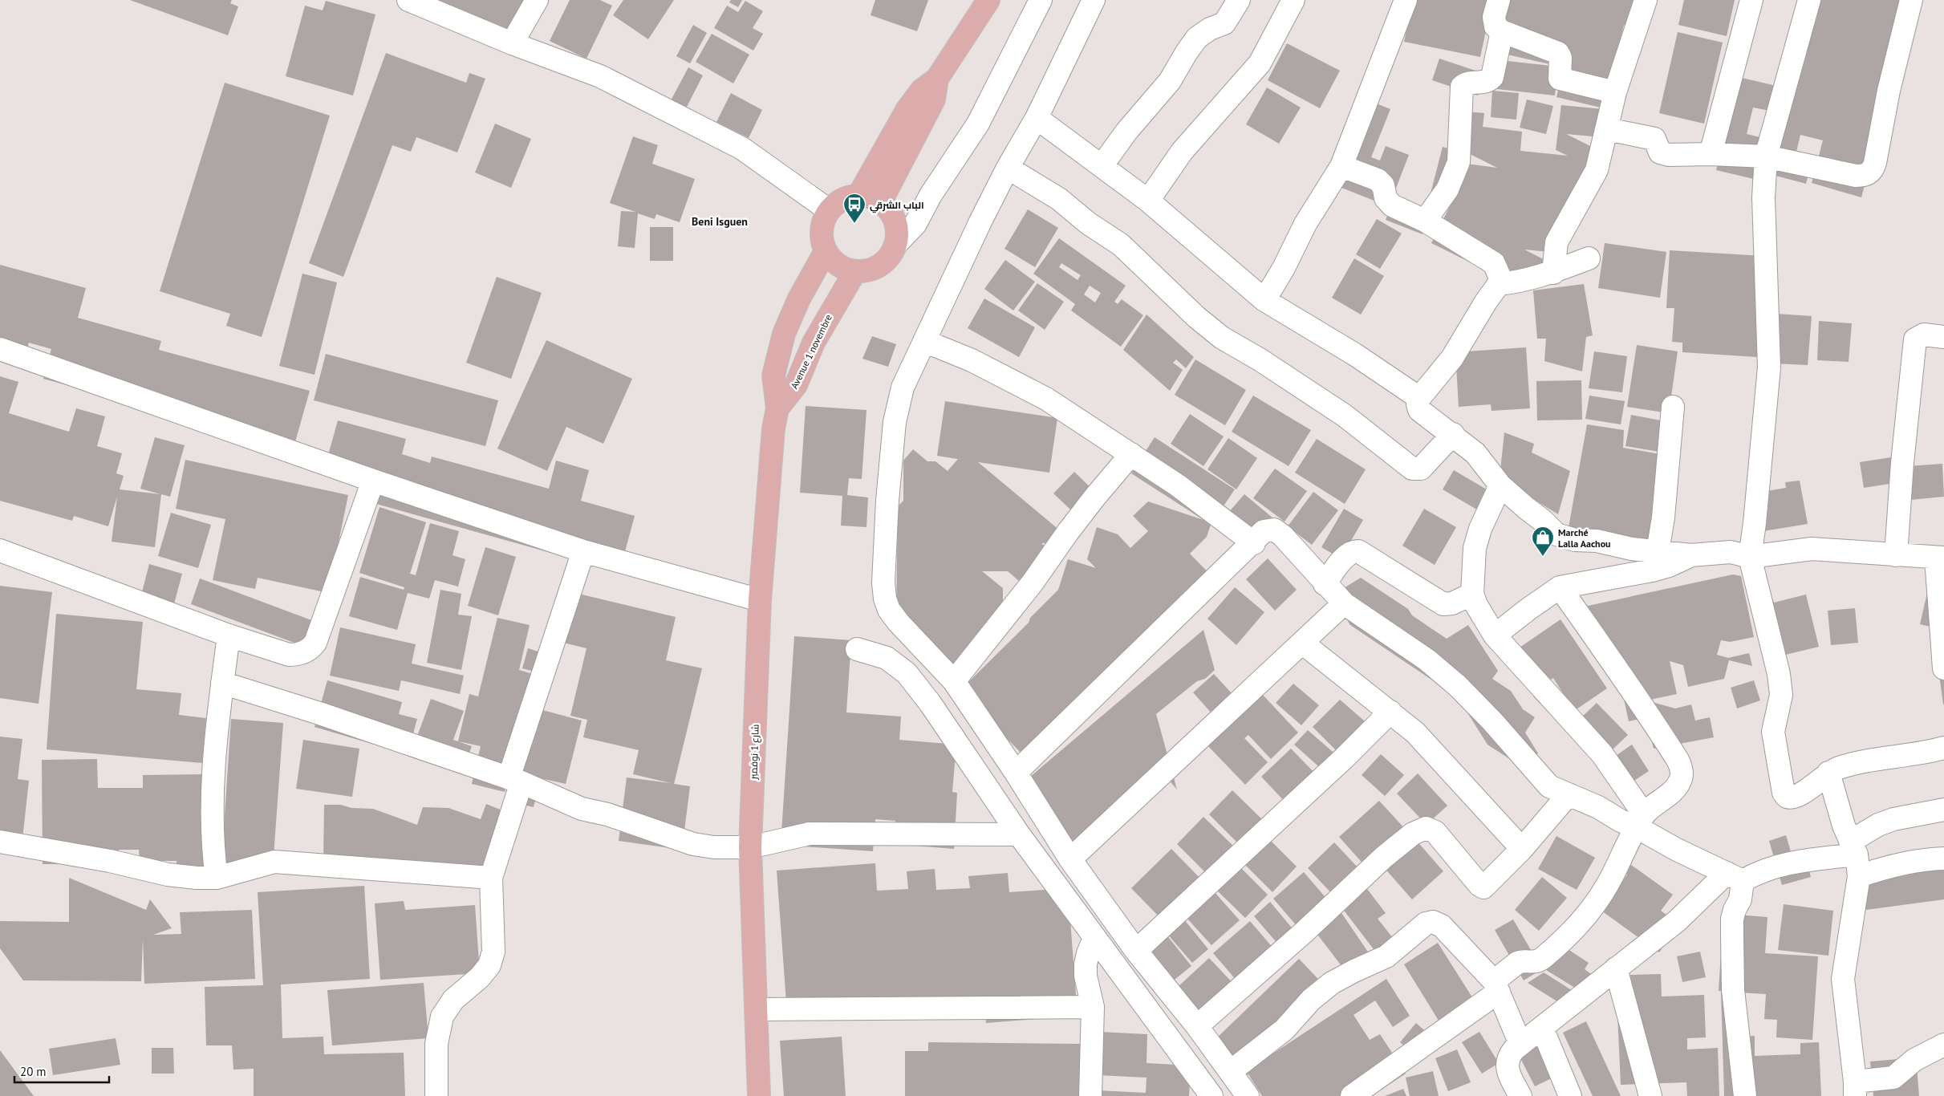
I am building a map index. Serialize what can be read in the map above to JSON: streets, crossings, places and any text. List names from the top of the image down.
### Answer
{
  "streets": {
    "main road": ["Avenue 1 novembre", "شارع 1 نوفمبر"]
  },
  "crossings": [
    ["Avenue 1 novembre", "شارع 1 نوفمبر"]
  ],
  "districts": ["Beni Isguen"],
  "places": {
    "bus stop": ["الباب الشرقي"],
    "shop": ["Marché Lalla Aachou"]
  },
  "scale_bar": "20 m"
}
